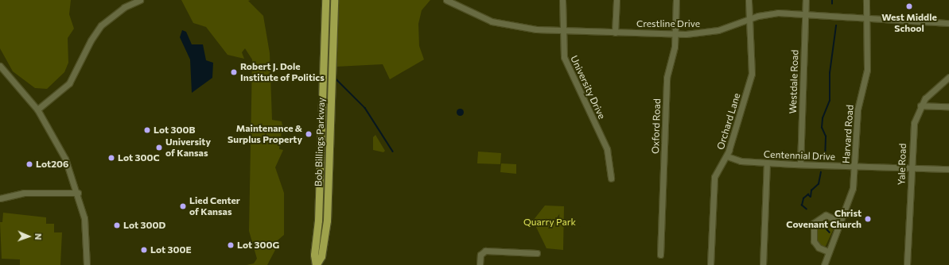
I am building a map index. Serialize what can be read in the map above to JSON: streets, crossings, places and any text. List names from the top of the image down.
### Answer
{
  "streets": {
    "main road": ["Bob Billings Parkway"],
    "street": [
      "Crestline Drive",
      "Westdale Road",
      "University Drive",
      "Orchard Lane",
      "Oxford Road",
      "Harvard Road",
      "Centennial Drive",
      "Yale Road"
    ]
  },
  "crossings": [
    ["Crestline Drive", "Westdale Road"],
    ["Crestline Drive", "University Drive"],
    ["Crestline Drive", "Orchard Lane"],
    ["Crestline Drive", "Oxford Road"],
    ["Crestline Drive", "Harvard Road"],
    ["Westdale Road", "Centennial Drive"],
    ["Orchard Lane", "Centennial Drive"],
    ["Harvard Road", "Centennial Drive"],
    ["Centennial Drive", "Yale Road"]
  ],
  "parks": ["Quarry Park"],
  "places": [
    "West Middle School",
    "Robert J. Dole Institute of Politics",
    "Lot 300B",
    "Maintenance & Surplus Property",
    "University of Kansas",
    "Lot 300C",
    "Lot206",
    "Lied Center of Kansas",
    "Christ Covenant Church",
    "Lot 300D",
    "Lot 300G",
    "Lot 300E"
  ],
  "north": "right"
}
